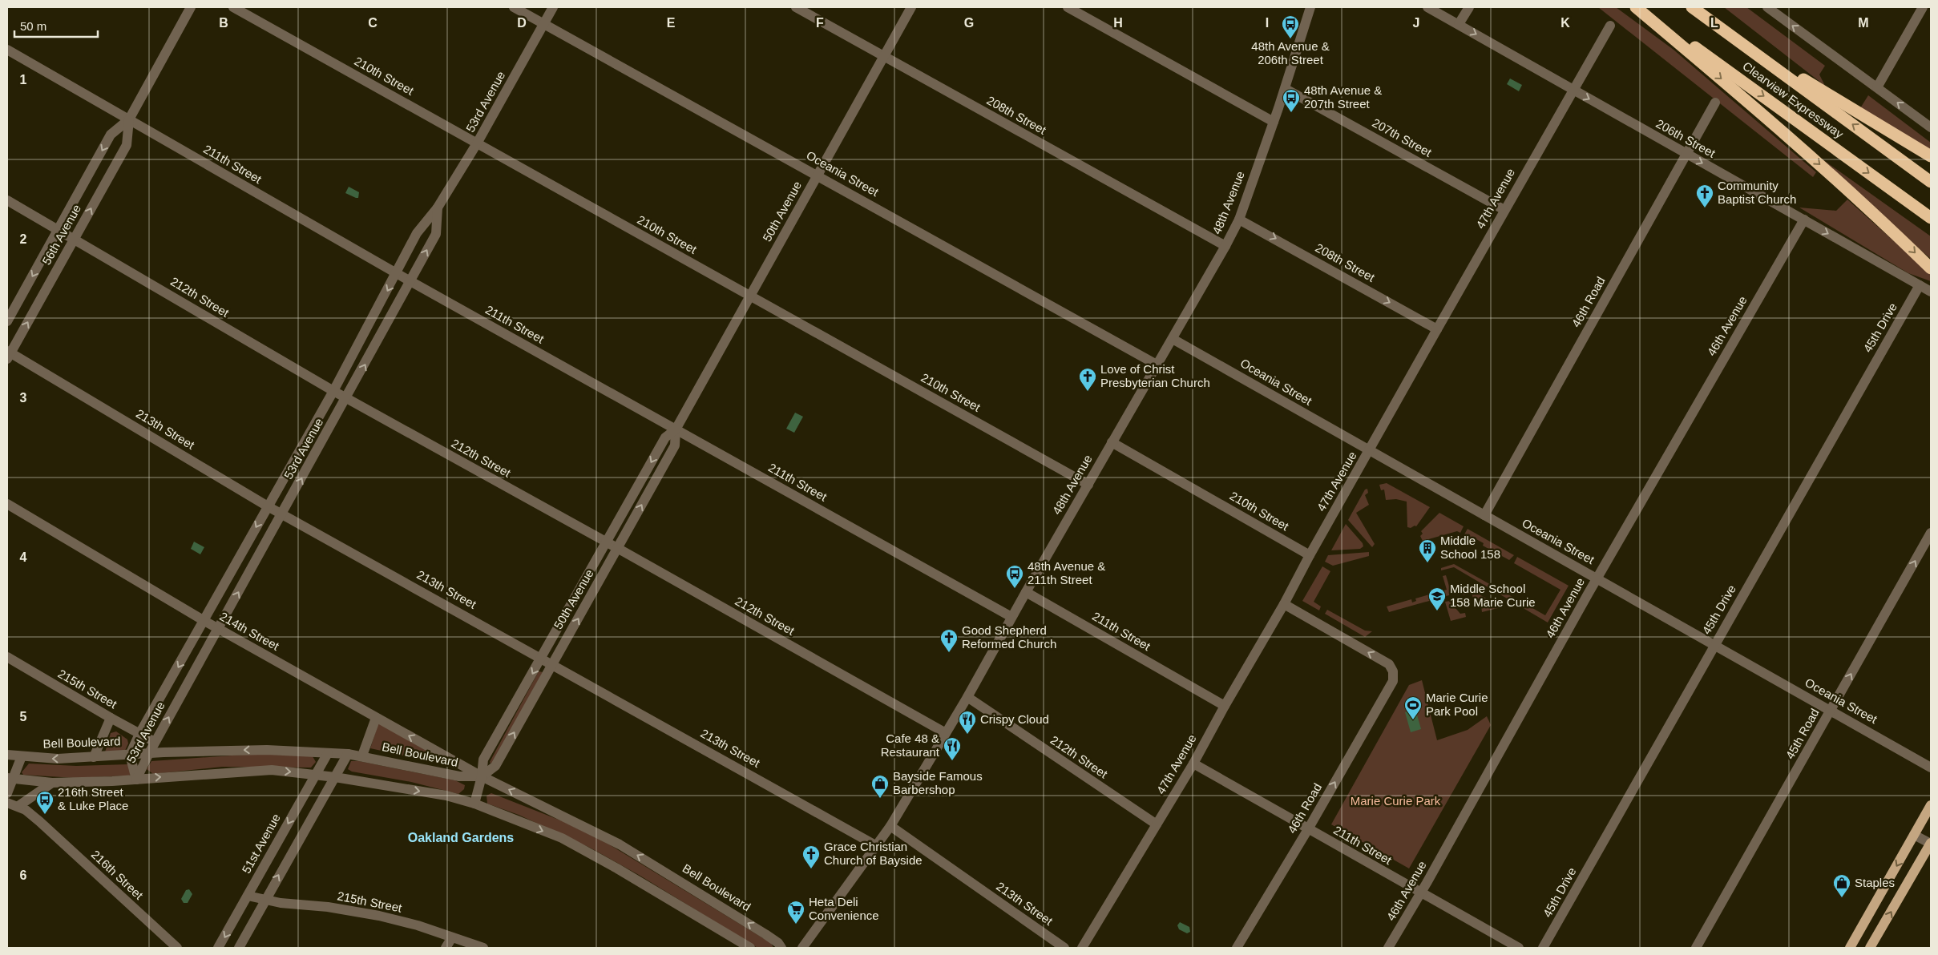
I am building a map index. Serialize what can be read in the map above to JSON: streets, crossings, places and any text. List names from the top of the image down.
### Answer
{
  "streets": {
    "highway": ["Clearview Expressway"],
    "street": [
      "210th Street",
      "53rd Avenue",
      "208th Street",
      "207th Street",
      "206th Street",
      "211th Street",
      "Oceania Street",
      "47th Avenue",
      "48th Avenue",
      "50th Avenue",
      "56th Avenue",
      "212th Street",
      "46th Road",
      "46th Avenue",
      "45th Drive",
      "213th Street",
      "214th Street",
      "215th Street",
      "45th Road",
      "Bell Boulevard",
      "51st Avenue",
      "216th Street"
    ]
  },
  "crossings": [
    ["210th Street", "53rd Avenue"],
    ["210th Street", "47th Avenue"],
    ["210th Street", "48th Avenue"],
    ["210th Street", "50th Avenue"],
    ["53rd Avenue", "211th Street"],
    ["53rd Avenue", "Oceania Street"],
    ["53rd Avenue", "212th Street"],
    ["53rd Avenue", "213th Street"],
    ["53rd Avenue", "214th Street"],
    ["53rd Avenue", "215th Street"],
    ["53rd Avenue", "Bell Boulevard"],
    ["208th Street", "47th Avenue"],
    ["208th Street", "48th Avenue"],
    ["208th Street", "50th Avenue"],
    ["207th Street", "47th Avenue"],
    ["207th Street", "48th Avenue"],
    ["206th Street", "47th Avenue"],
    ["206th Street", "46th Road"],
    ["206th Street", "46th Avenue"],
    ["206th Street", "45th Drive"],
    ["211th Street", "47th Avenue"],
    ["211th Street", "48th Avenue"],
    ["211th Street", "50th Avenue"],
    ["211th Street", "56th Avenue"],
    ["211th Street", "46th Road"],
    ["211th Street", "46th Avenue"],
    ["Oceania Street", "47th Avenue"],
    ["Oceania Street", "48th Avenue"],
    ["Oceania Street", "50th Avenue"],
    ["Oceania Street", "46th Road"],
    ["Oceania Street", "46th Avenue"],
    ["Oceania Street", "45th Drive"],
    ["Oceania Street", "45th Road"],
    ["47th Avenue", "212th Street"],
    ["47th Avenue", "46th Road"],
    ["48th Avenue", "212th Street"],
    ["48th Avenue", "213th Street"],
    ["50th Avenue", "212th Street"],
    ["50th Avenue", "213th Street"],
    ["50th Avenue", "214th Street"],
    ["50th Avenue", "Bell Boulevard"],
    ["56th Avenue", "212th Street"],
    ["56th Avenue", "213th Street"],
    ["214th Street", "Bell Boulevard"],
    ["215th Street", "51st Avenue"],
    ["Bell Boulevard", "51st Avenue"]
  ],
  "one_way": ["206th Street", "45th Road"],
  "districts": ["Oakland Gardens"],
  "parks": ["Marie Curie Park"],
  "places": {
    "bus stop": [
      "48th Avenue & 206th Street",
      "48th Avenue & 207th Street",
      "48th Avenue & 211th Street",
      "216th Street & Luke Place"
    ],
    "church": [
      "Community Baptist Church",
      "Love of Christ Presbyterian Church",
      "Good Shepherd Reformed Church",
      "Grace Christian Church of Bayside"
    ],
    "building": ["Middle School 158"],
    "school or university": ["Middle School 158 Marie Curie"],
    "sports": ["Marie Curie Park Pool"],
    "restaurant": ["Crispy Cloud", "Cafe 48 & Restaurant"],
    "shop": ["Bayside Famous Barbershop", "Staples"],
    "supermarket": ["Heta Deli Convenience"]
  },
  "scale_bar": "50 m",
  "grid": {
    "columns": [
      "B",
      "C",
      "D",
      "E",
      "F",
      "G",
      "H",
      "I",
      "J",
      "K",
      "L",
      "M"
    ],
    "rows": [
      "1",
      "2",
      "3",
      "4",
      "5",
      "6"
    ]
  }
}
